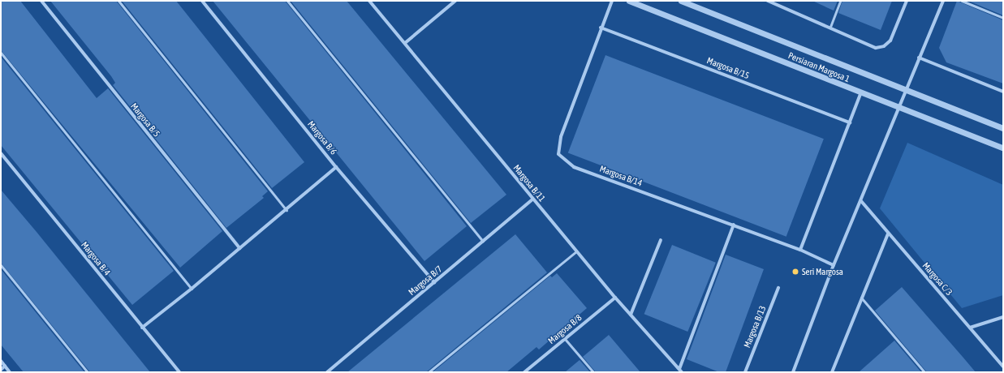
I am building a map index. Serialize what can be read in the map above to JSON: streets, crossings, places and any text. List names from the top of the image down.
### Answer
{
  "streets": {
    "street": [
      "Persiaran Margosa 1",
      "Margosa B/15",
      "Margosa B/5",
      "Margosa B/6",
      "Margosa B/14",
      "Margosa B/11",
      "Margosa B/4",
      "Margosa C/3",
      "Margosa B/7",
      "Margosa B/13",
      "Margosa B/8"
    ]
  },
  "crossings": [
    ["Margosa B/15", "Margosa B/14"],
    ["Margosa B/6", "Margosa B/7"],
    ["Margosa B/11", "Margosa B/7"],
    ["Margosa B/11", "Margosa B/8"]
  ],
  "places": ["Seri Margosa"]
}
